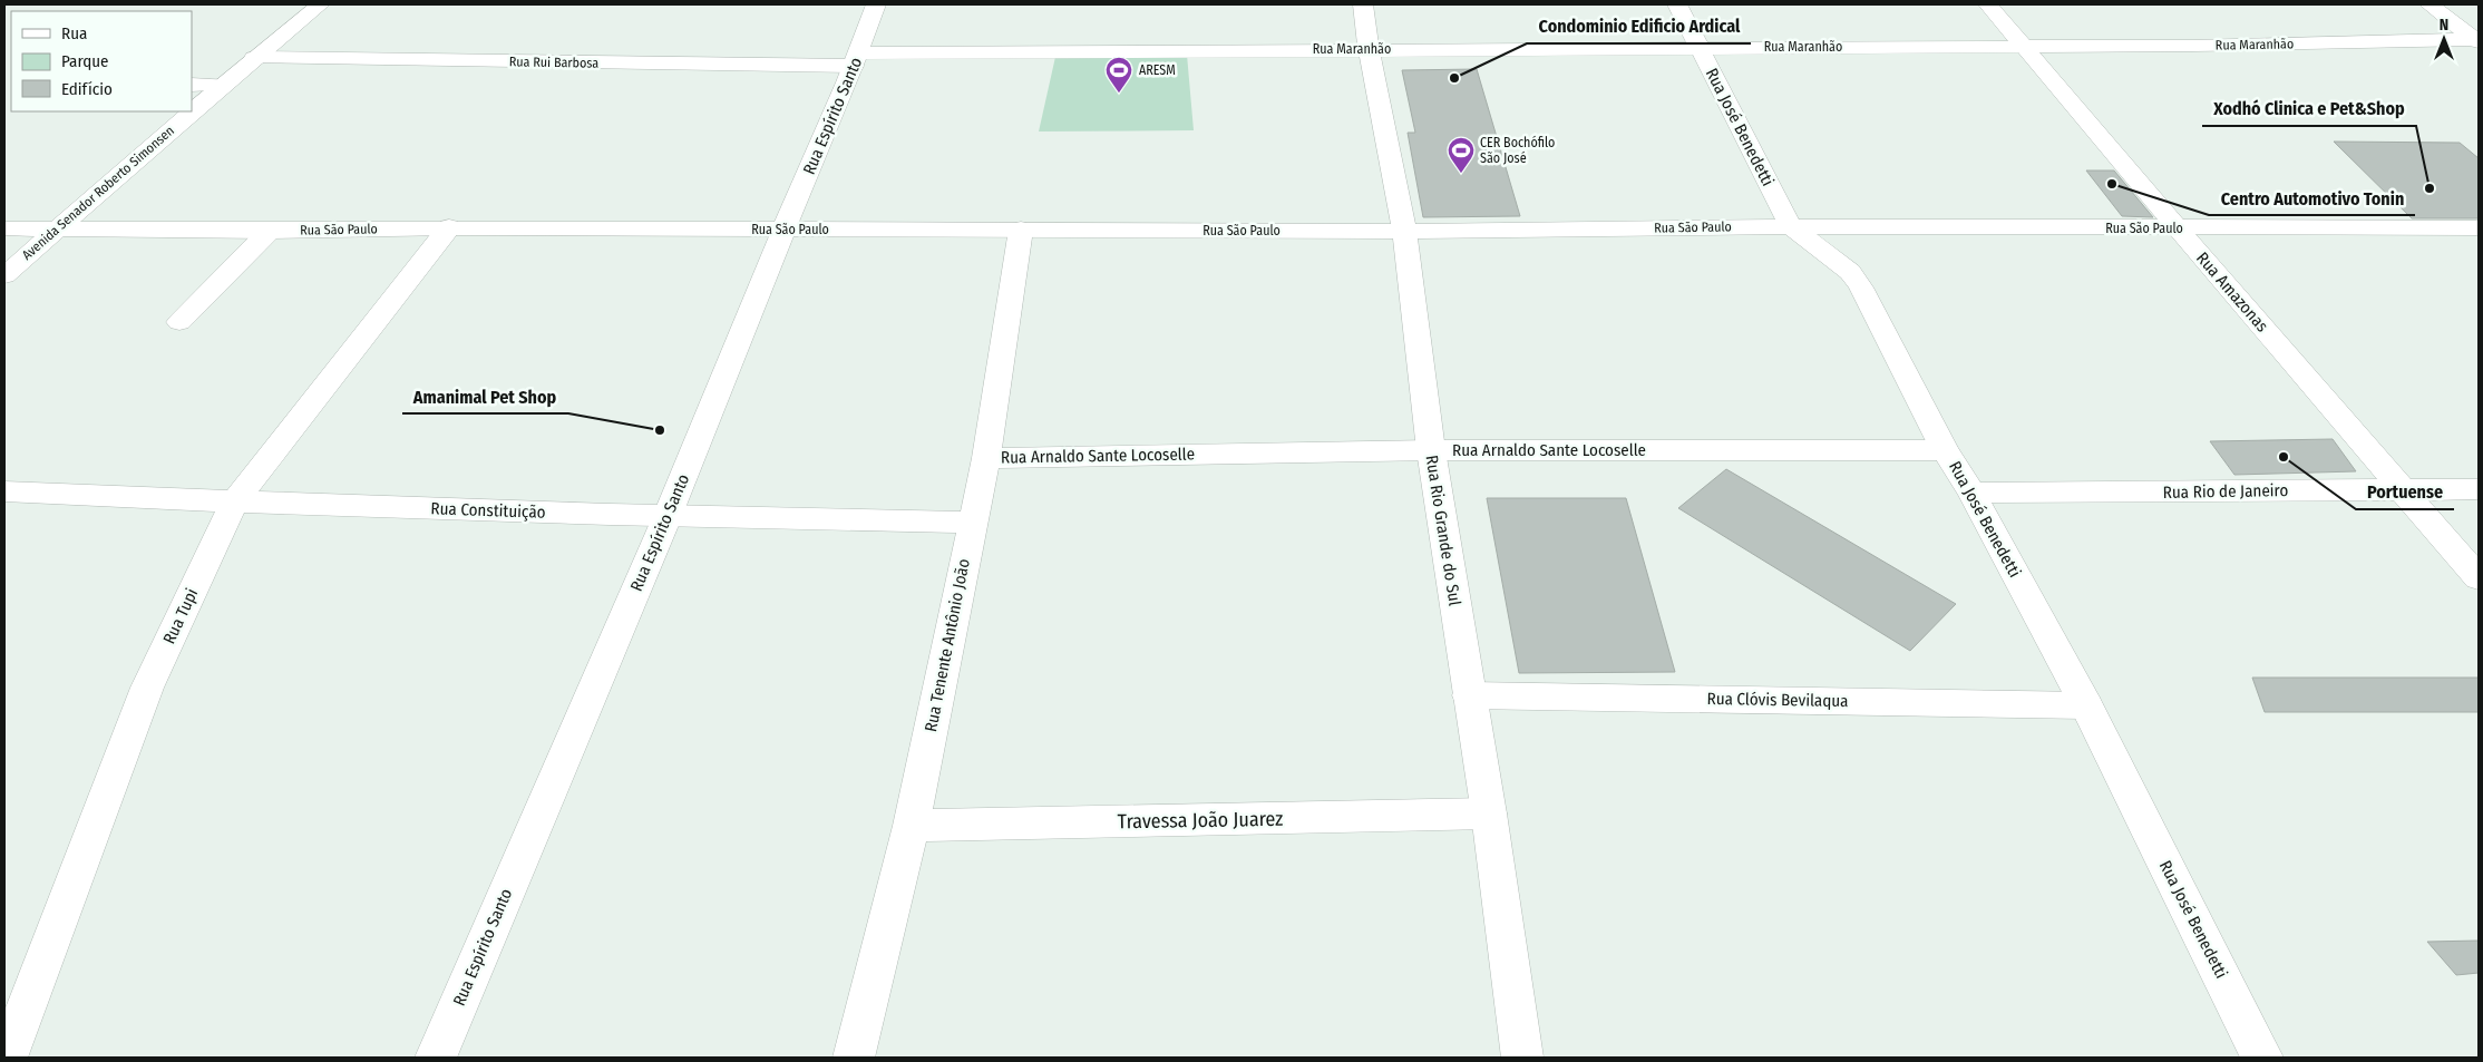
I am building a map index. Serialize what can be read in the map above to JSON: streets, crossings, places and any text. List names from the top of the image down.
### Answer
{
  "streets": {
    "street": [
      "Rua Maranhão",
      "Rua Rui Barbosa",
      "Rua Espírito Santo",
      "Rua José Benedetti",
      "Avenida Senador Roberto Simonsen",
      "Rua São Paulo",
      "Rua Amazonas",
      "Rua Arnaldo Sante Locoselle",
      "Rua Rio de Janeiro",
      "Rua Constituição",
      "Rua Rio Grande do Sul",
      "Rua Tupi",
      "Rua Tenente Antônio João",
      "Rua Clóvis Bevilaqua",
      "Travessa João Juarez"
    ]
  },
  "crossings": [
    ["Rua Maranhão", "Rua Rui Barbosa"],
    ["Rua Maranhão", "Rua Espírito Santo"],
    ["Rua Maranhão", "Rua José Benedetti"],
    ["Rua Maranhão", "Rua Amazonas"],
    ["Rua Maranhão", "Rua Rio Grande do Sul"],
    ["Rua Rui Barbosa", "Rua Espírito Santo"],
    ["Rua Rui Barbosa", "Avenida Senador Roberto Simonsen"],
    ["Rua Espírito Santo", "Rua São Paulo"],
    ["Rua Espírito Santo", "Rua Constituição"],
    ["Rua José Benedetti", "Rua São Paulo"],
    ["Rua José Benedetti", "Rua Arnaldo Sante Locoselle"],
    ["Rua José Benedetti", "Rua Rio de Janeiro"],
    ["Rua José Benedetti", "Rua Clóvis Bevilaqua"],
    ["Avenida Senador Roberto Simonsen", "Rua São Paulo"],
    ["Rua São Paulo", "Rua Amazonas"],
    ["Rua São Paulo", "Rua Rio Grande do Sul"],
    ["Rua São Paulo", "Rua Tupi"],
    ["Rua São Paulo", "Rua Tenente Antônio João"],
    ["Rua Amazonas", "Rua Rio de Janeiro"],
    ["Rua Arnaldo Sante Locoselle", "Rua Rio Grande do Sul"],
    ["Rua Arnaldo Sante Locoselle", "Rua Tenente Antônio João"],
    ["Rua Constituição", "Rua Tupi"],
    ["Rua Constituição", "Rua Tenente Antônio João"],
    ["Rua Rio Grande do Sul", "Rua Clóvis Bevilaqua"],
    ["Rua Rio Grande do Sul", "Travessa João Juarez"],
    ["Rua Tenente Antônio João", "Travessa João Juarez"]
  ],
  "places": {
    "other": [
      "Condominio Edificio Ardical",
      "Centro Automotivo Tonin",
      "Xodhó Clinica e Pet&Shop",
      "Amanimal Pet Shop",
      "Portuense"
    ],
    "sports": ["ARESM", "CER Bochófilo São José"]
  },
  "legend": ["Rua", "Parque", "Edifício"],
  "north": "top"
}
